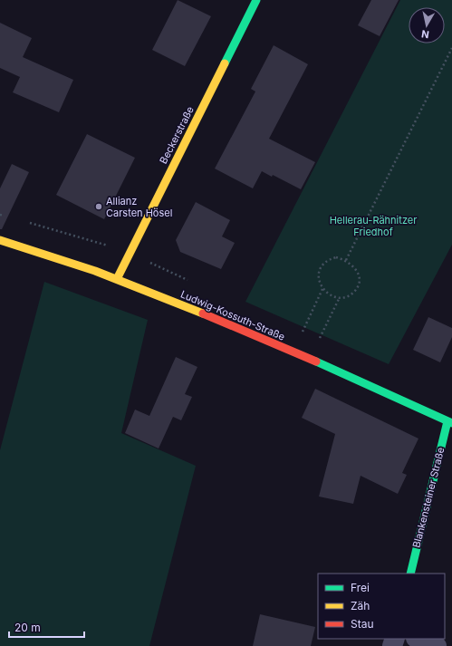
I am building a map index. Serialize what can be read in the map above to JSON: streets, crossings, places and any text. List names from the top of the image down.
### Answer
{
  "streets": {
    "street": ["Beckerstraße", "Ludwig-Kossuth-Straße", "Blankensteiner Straße"]
  },
  "crossings": [
    ["Beckerstraße", "Ludwig-Kossuth-Straße"],
    ["Ludwig-Kossuth-Straße", "Blankensteiner Straße"]
  ],
  "parks": ["Hellerau-Rähnitzer Friedhof"],
  "places": ["Allianz Carsten Hösel"],
  "legend": ["Frei", "Zäh", "Stau"],
  "scale_bar": "20 m",
  "north": "bottom"
}
